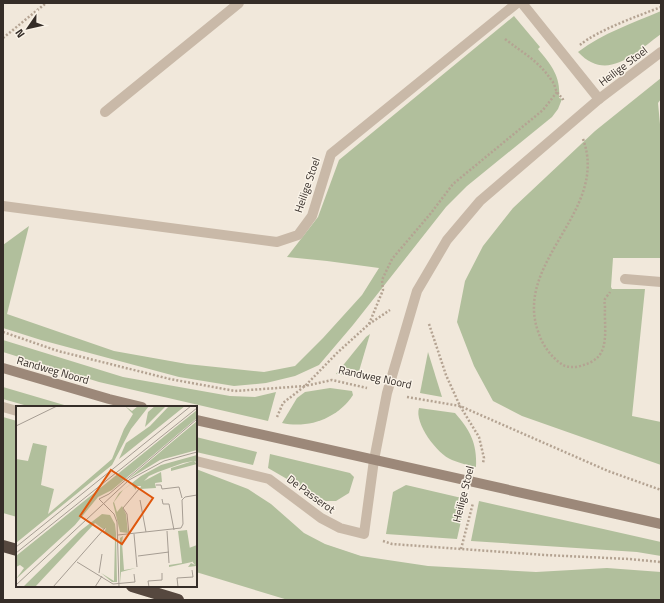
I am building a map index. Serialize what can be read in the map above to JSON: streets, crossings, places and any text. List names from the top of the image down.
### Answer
{
  "streets": {
    "main road": ["Randweg Noord"],
    "street": ["Heilige Stoel", "De Passerot"]
  },
  "crossings": [
    ["Heilige Stoel", "Randweg Noord"]
  ],
  "north": "bottom left"
}
